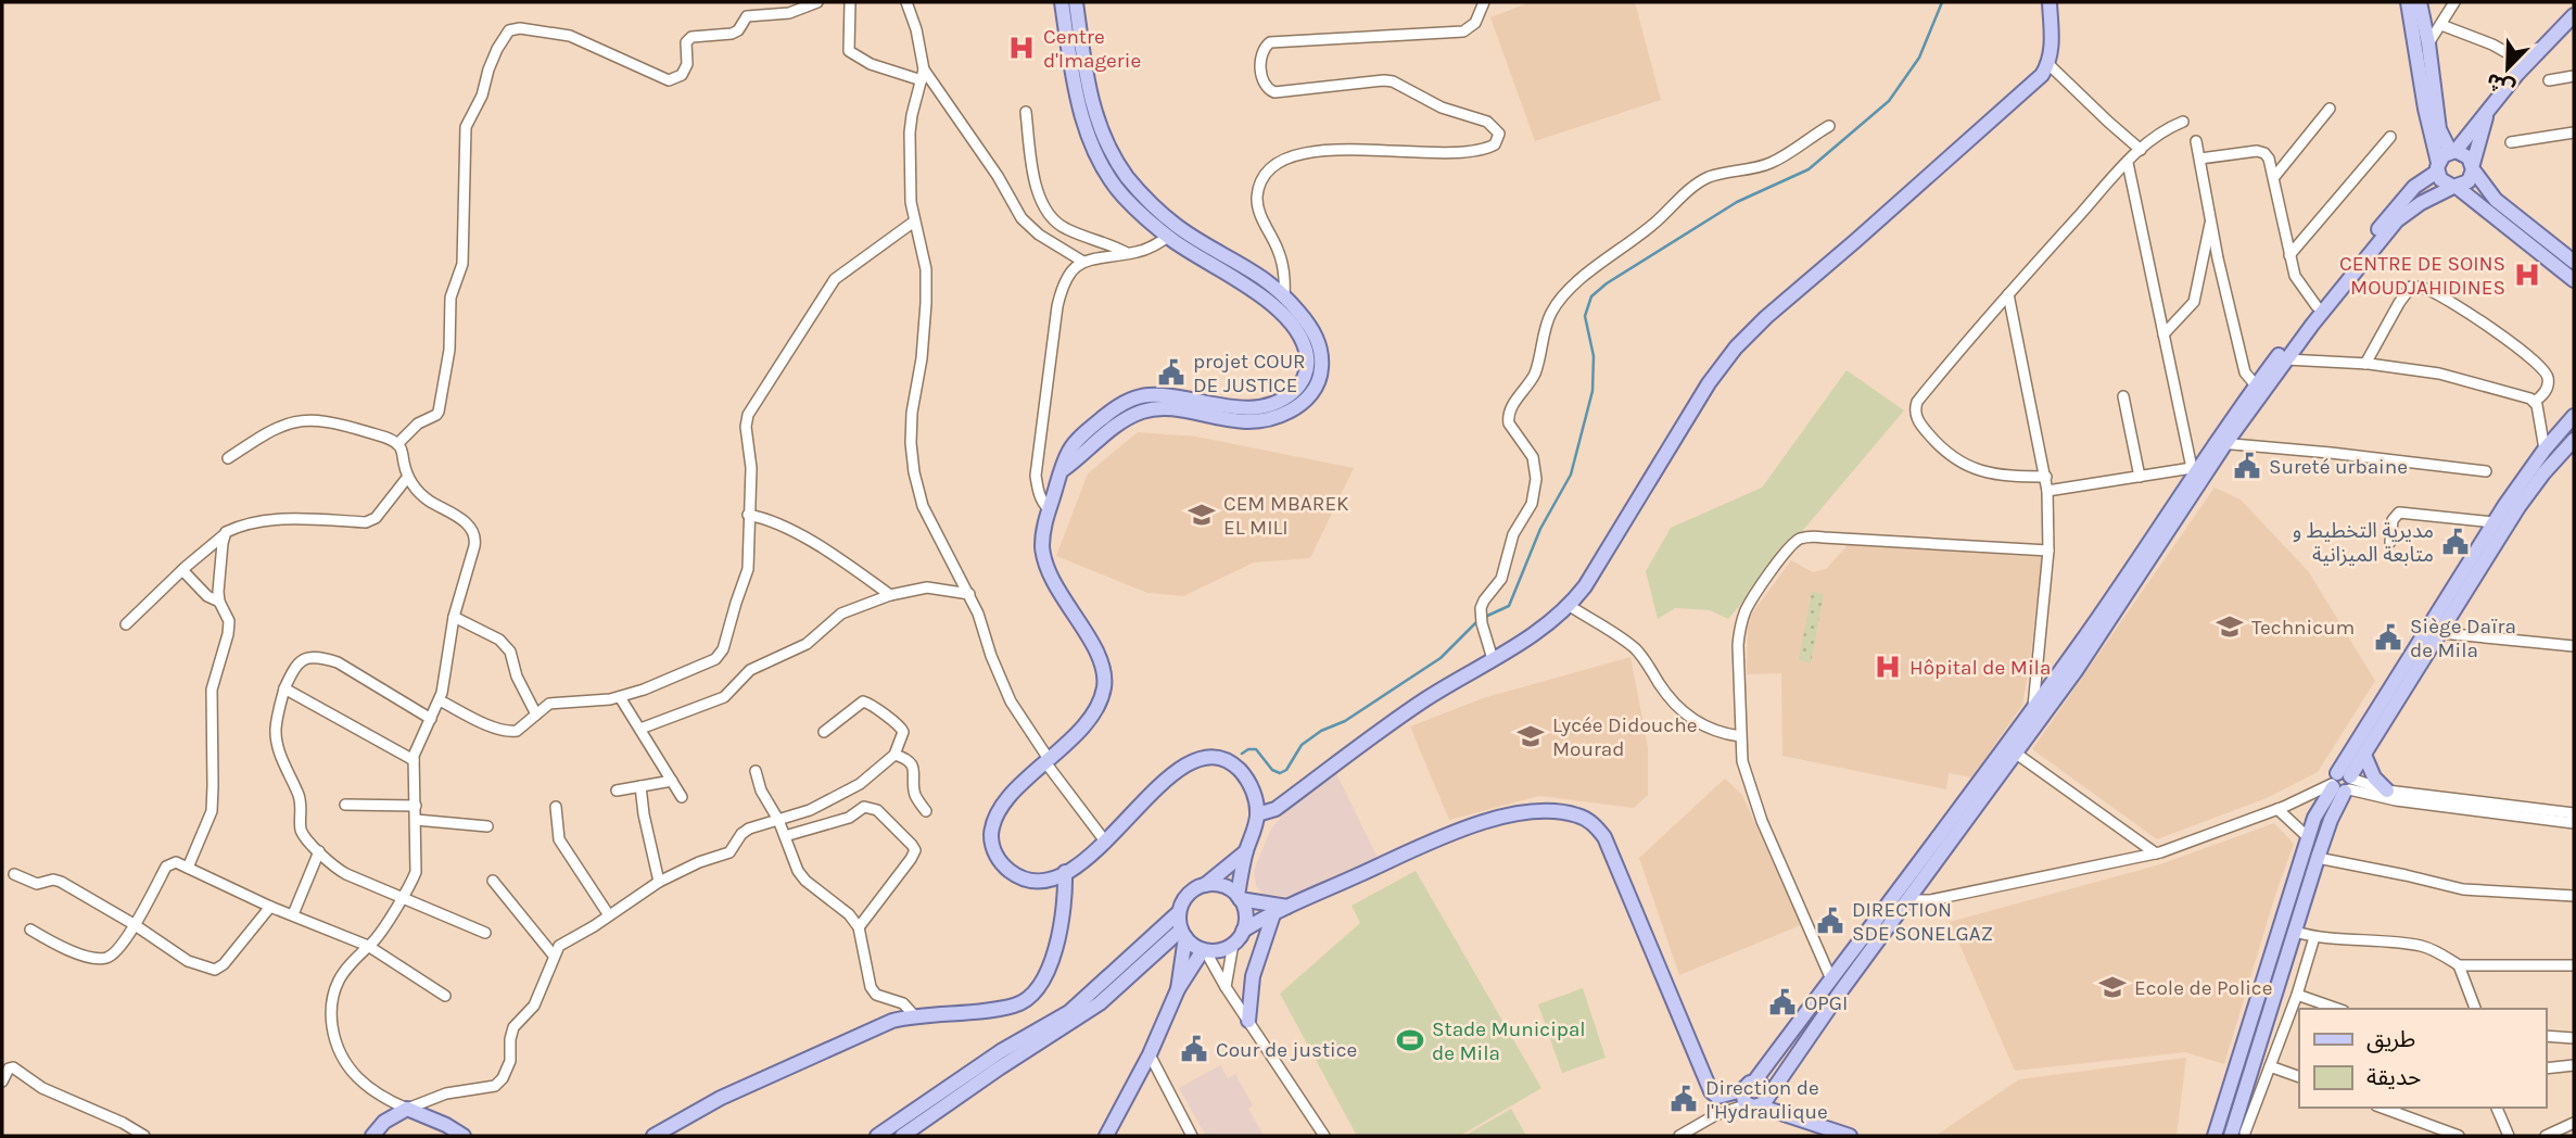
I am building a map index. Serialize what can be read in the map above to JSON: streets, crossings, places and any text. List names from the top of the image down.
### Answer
{
  "places": {
    "hospital": ["Centre d'Imagerie", "CENTRE DE SOINS MOUDJAHIDINES", "Hôpital de Mila"],
    "public building": [
      "projet COUR DE JUSTICE",
      "Sureté urbaine",
      "مديرية التخطيط و متابعة الميزانية",
      "Siège Daïra de Mila",
      "DIRECTION SDE SONELGAZ",
      "OPGI",
      "Cour de justice",
      "Direction de l'Hydraulique"
    ],
    "school or university": [
      "CEM MBAREK EL MILI",
      "Technicum",
      "Lycée Didouche Mourad",
      "Ecole de Police"
    ],
    "sports": ["Stade Municipal de Mila"]
  },
  "legend": ["طريق", "حديقة"],
  "north": "bottom left"
}
